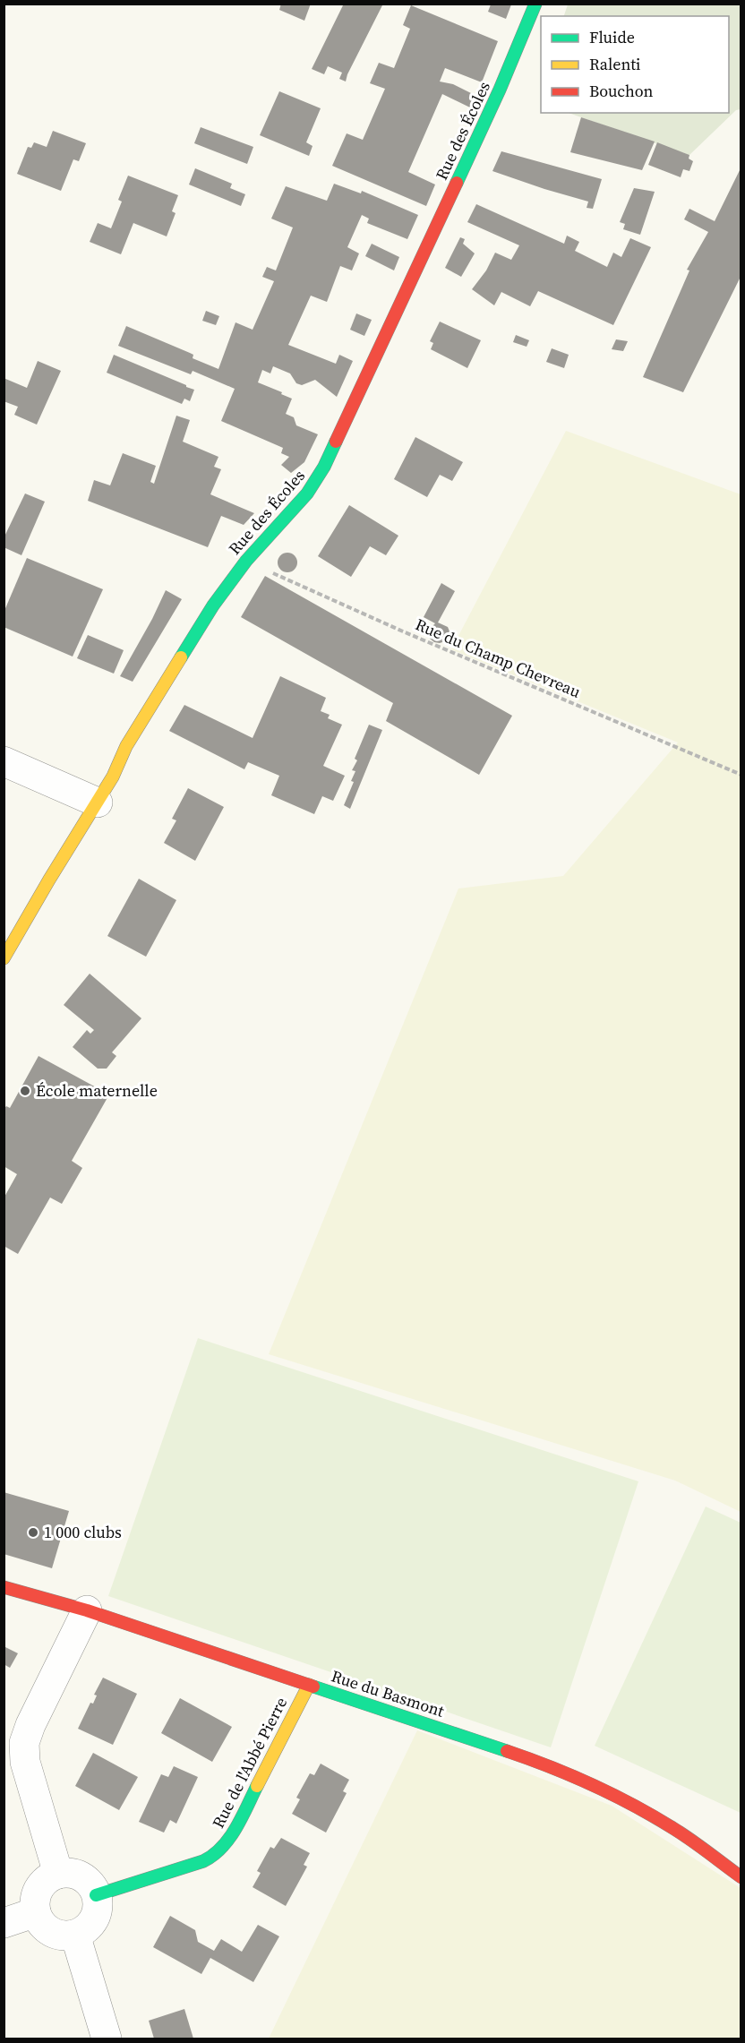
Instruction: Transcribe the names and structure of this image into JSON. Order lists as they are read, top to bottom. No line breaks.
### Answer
{"streets":{"street":["Rue des Écoles","Rue du Basmont","Rue de l'Abbé Pierre"],"path":["Rue du Champ Chevreau"]},"crossings":[["Rue des Écoles","Rue du Champ Chevreau"],["Rue du Basmont","Rue de l'Abbé Pierre"]],"places":["École maternelle","1 000 clubs"],"legend":["Fluide","Ralenti","Bouchon"]}
